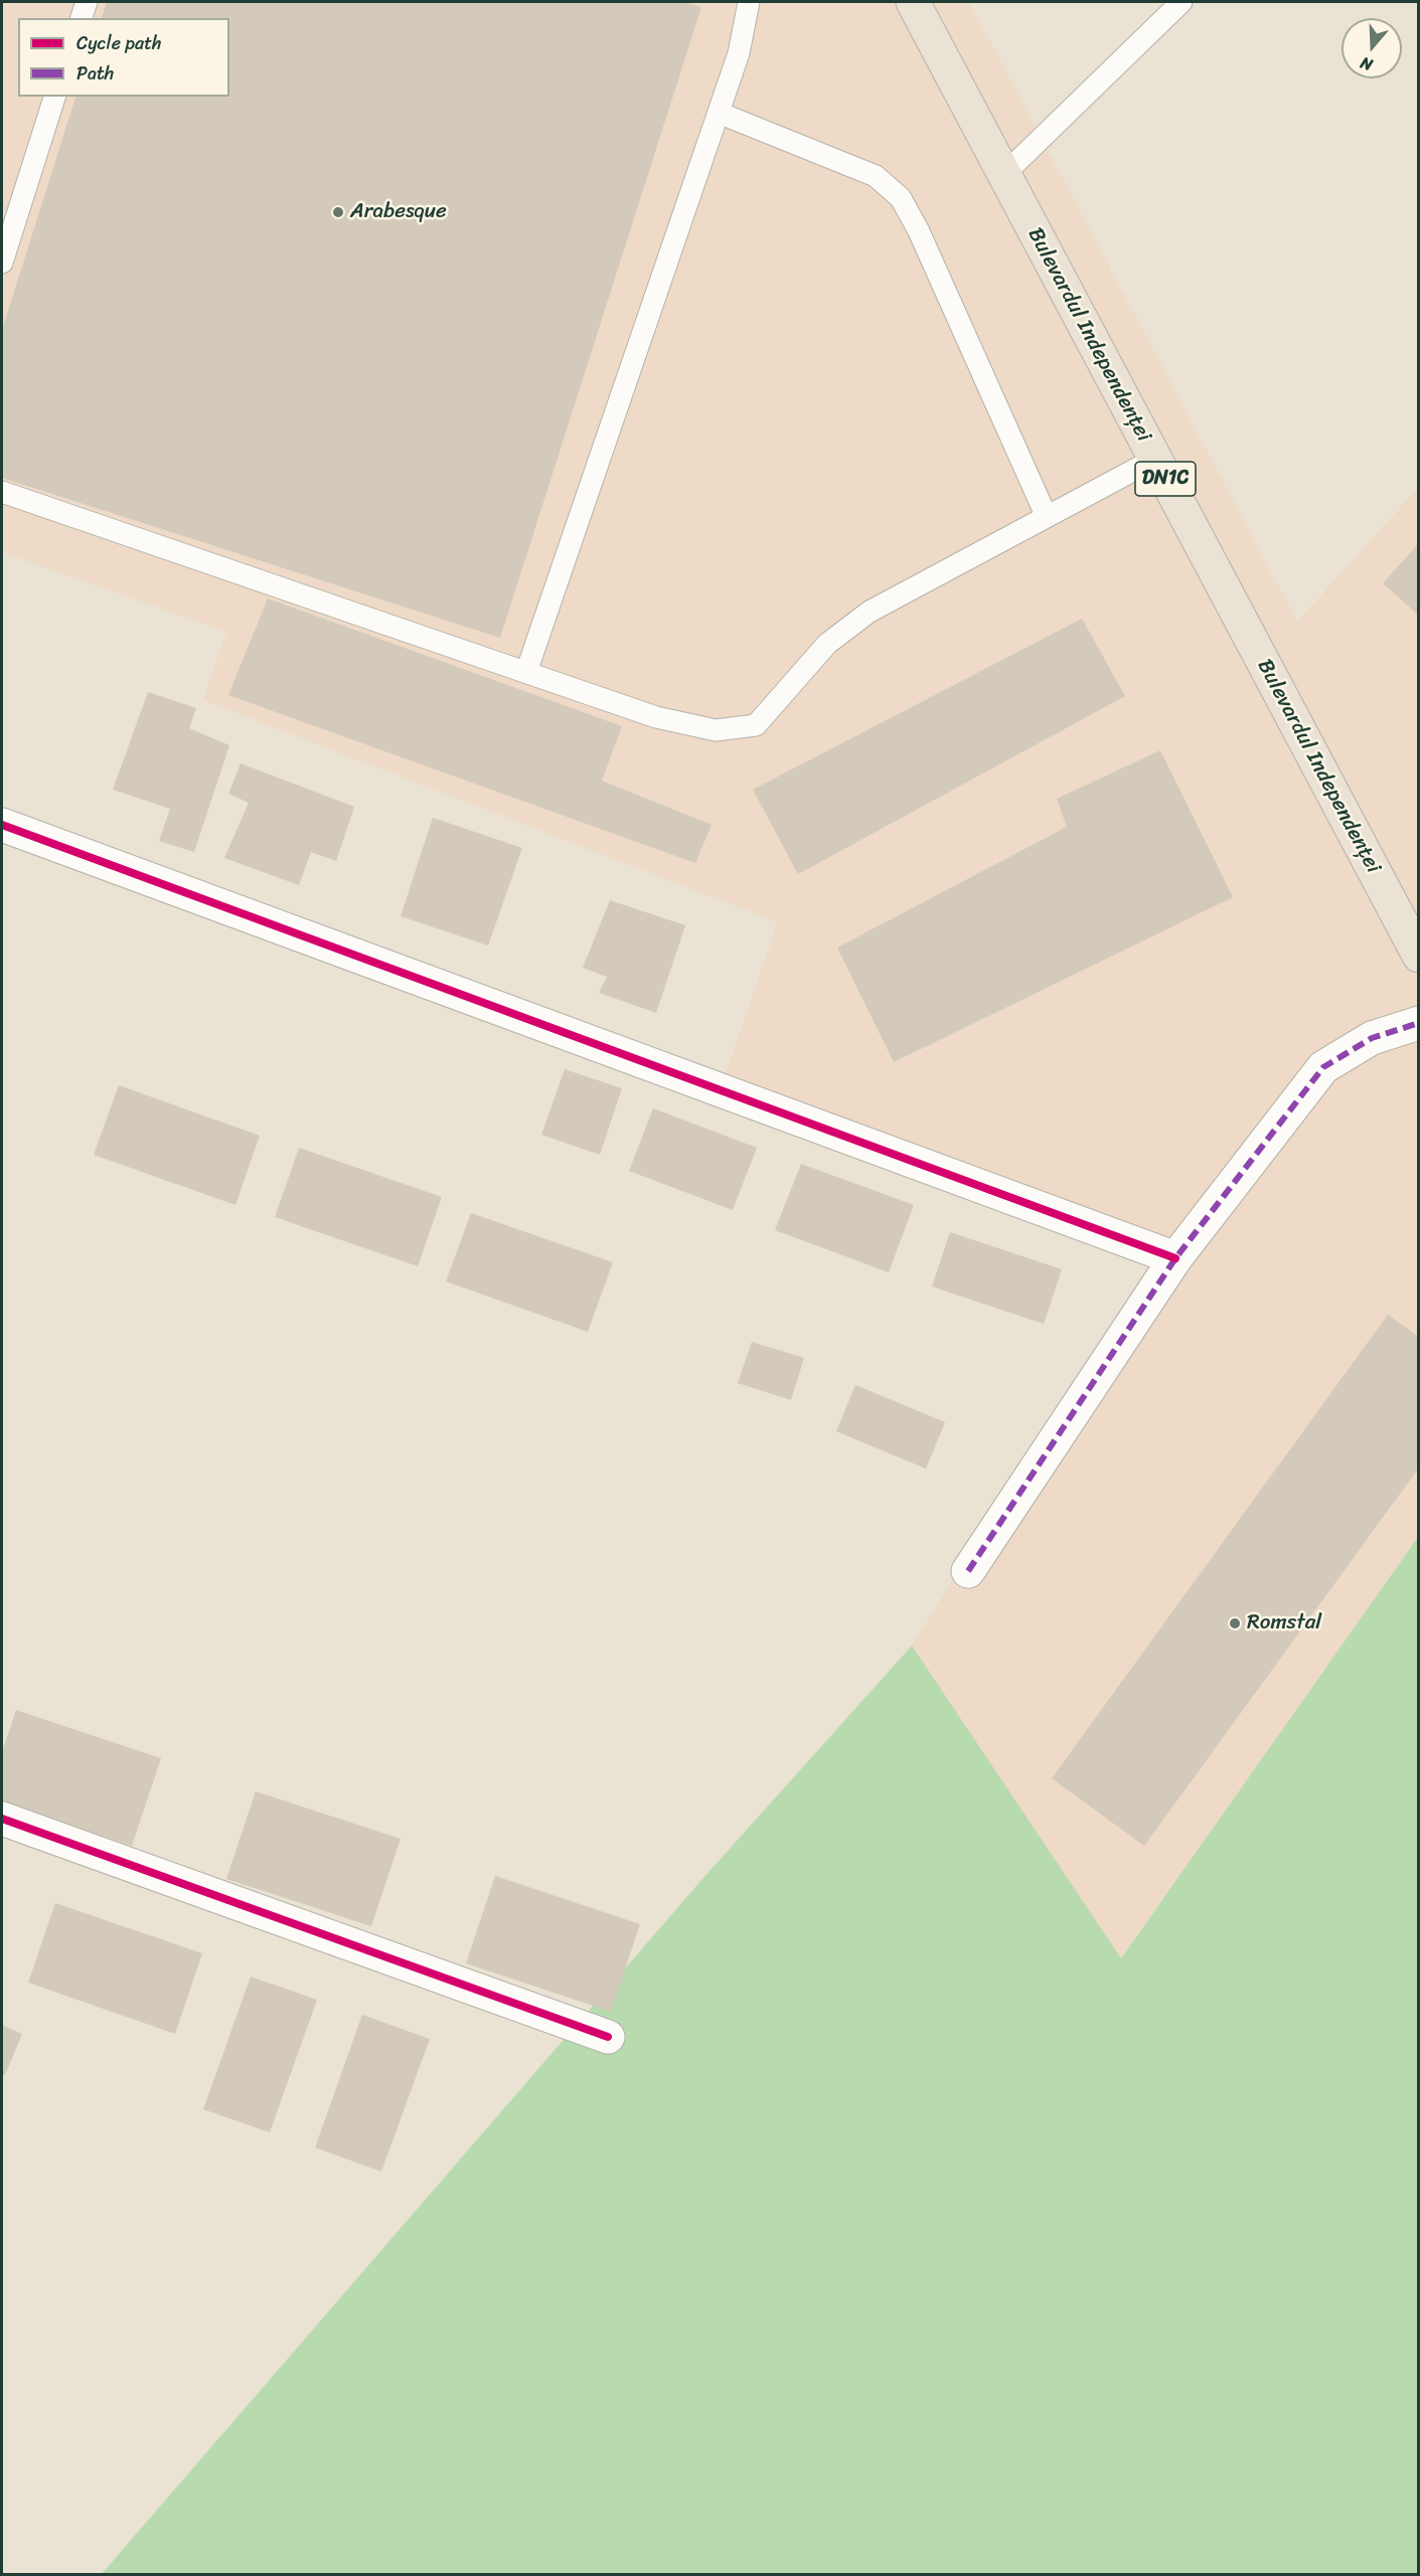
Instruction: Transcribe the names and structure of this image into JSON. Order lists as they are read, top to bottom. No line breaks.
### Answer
{"streets":{"highway":["Bulevardul Independenței","DN1C"]},"places":["Arabesque","Romstal"],"legend":["Cycle path","Path"],"north":"bottom"}
